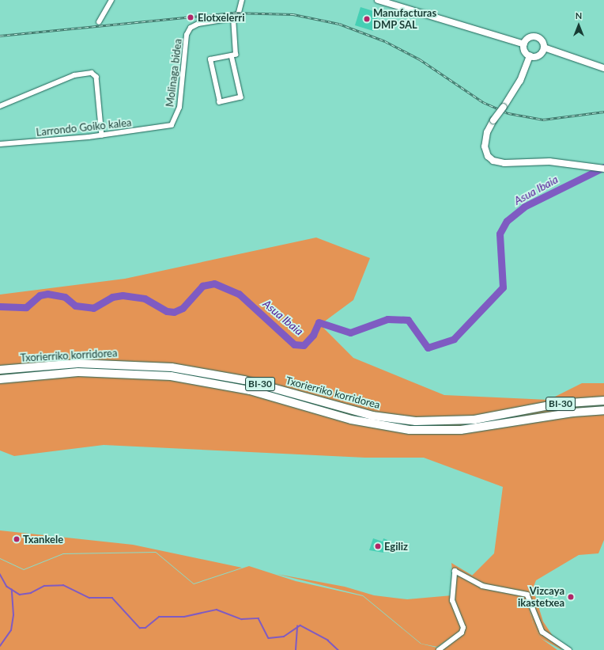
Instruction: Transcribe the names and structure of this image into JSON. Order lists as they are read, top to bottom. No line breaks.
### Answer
{"streets":{"highway":["Txorierriko korridorea","BI-30"],"street":["Molinaga bidea","Larrondo Goiko kalea"]},"crossings":[["Molinaga bidea","Larrondo Goiko kalea"]],"water":["Asua Ibaia"],"places":["Elotxelerri","Manufacturas DMP SAL","Txankele","Egiliz","Vizcaya ikastetxea"],"north":"top"}
